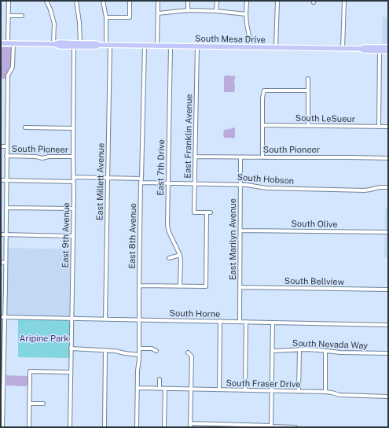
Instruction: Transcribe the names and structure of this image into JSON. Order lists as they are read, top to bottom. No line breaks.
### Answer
{"streets":{"main road":["South Mesa Drive"],"street":["South LeSueur","East Franklin Avenue","South Pioneer","East 7th Drive","South Hobson","East Millett Avenue","South Olive","East 9th Avenue","East 8th Avenue","East Marilyn Avenue","South Bellview","South Horne","South Nevada Way","South Fraser Drive"]},"crossings":[["South Mesa Drive","East Franklin Avenue"],["South Mesa Drive","East 7th Drive"],["South Mesa Drive","East Millett Avenue"],["South Mesa Drive","East 9th Avenue"],["South Mesa Drive","East 8th Avenue"],["East Franklin Avenue","South Pioneer"],["East Franklin Avenue","East 7th Drive"],["East Franklin Avenue","South Hobson"],["South Pioneer","East 9th Avenue"],["South Pioneer","East Marilyn Avenue"],["East 7th Drive","South Hobson"],["South Hobson","East 8th Avenue"],["South Hobson","East Marilyn Avenue"],["East Millett Avenue","South Horne"],["South Olive","East Marilyn Avenue"],["East 9th Avenue","South Horne"],["East 8th Avenue","South Horne"],["East 8th Avenue","South Fraser Drive"],["East Marilyn Avenue","South Bellview"],["East Marilyn Avenue","South Horne"]],"parks":["Aripine Park"]}
